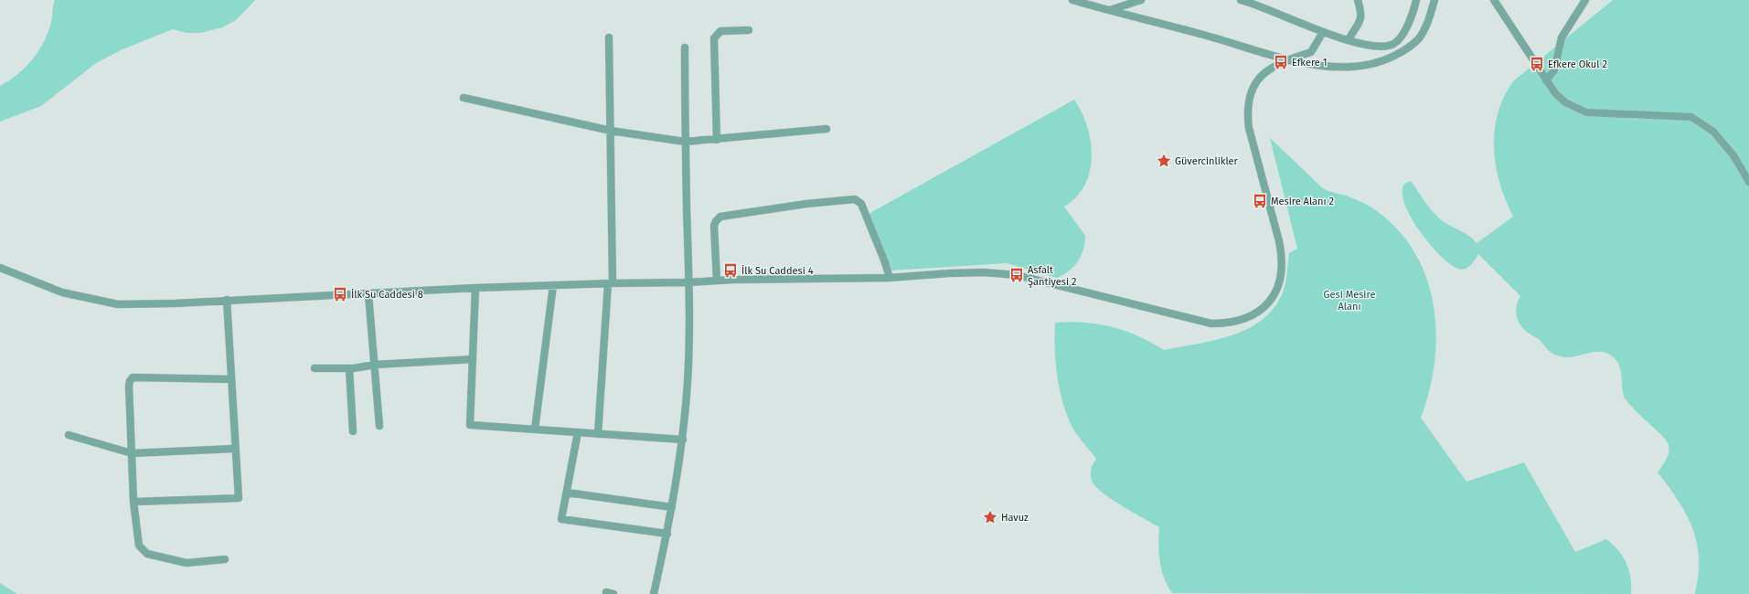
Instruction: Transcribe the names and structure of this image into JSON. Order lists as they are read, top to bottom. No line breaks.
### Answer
{"parks":["Gesi Mesire Alanı"],"places":{"bus stop":["Efkere 1","Efkere Okul 2","Mesire Alanı 2","İlk Su Caddesi 4","Asfalt Şantiyesi 2","İlk Su Caddesi 8"],"place":["Güvercinlikler","Havuz"]}}
